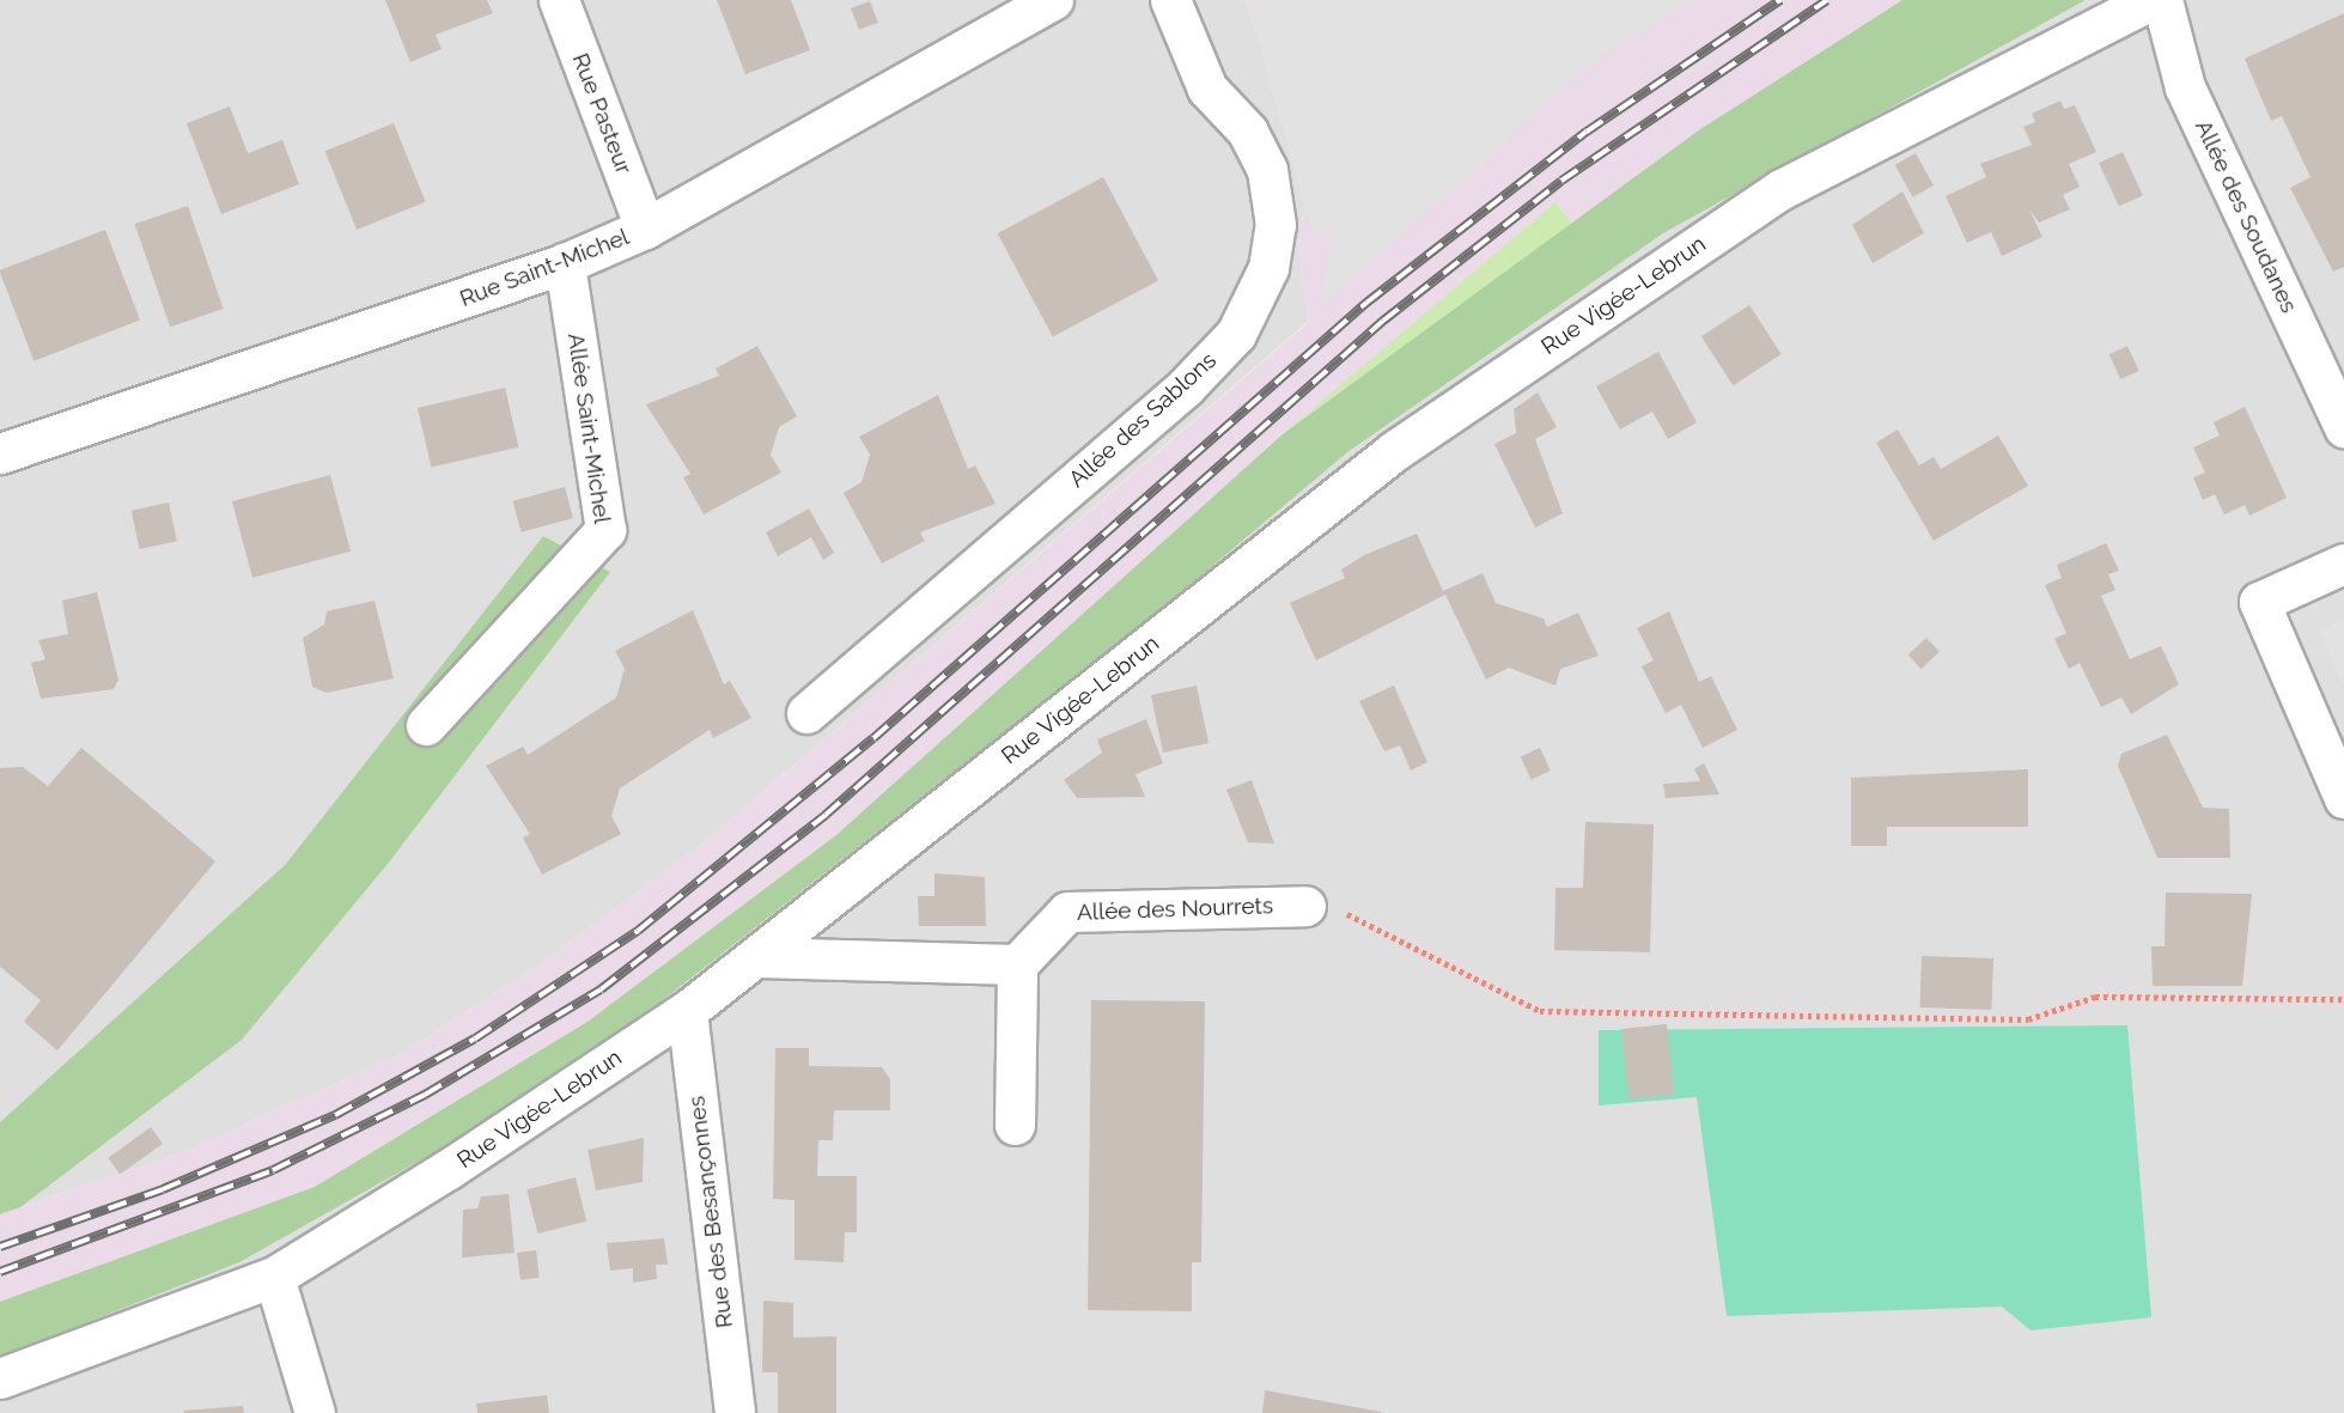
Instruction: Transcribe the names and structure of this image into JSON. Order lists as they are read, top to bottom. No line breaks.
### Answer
{"streets":{"street":["Rue Pasteur","Allée des Soudanes","Rue Saint-Michel","Rue Vigée-Lebrun","Allée des Sablons","Allée Saint-Michel","Allée des Nourrets","Rue des Besançonnes"]},"crossings":[["Rue Pasteur","Rue Saint-Michel"],["Rue Saint-Michel","Allée Saint-Michel"],["Rue Vigée-Lebrun","Rue des Besançonnes"]]}
